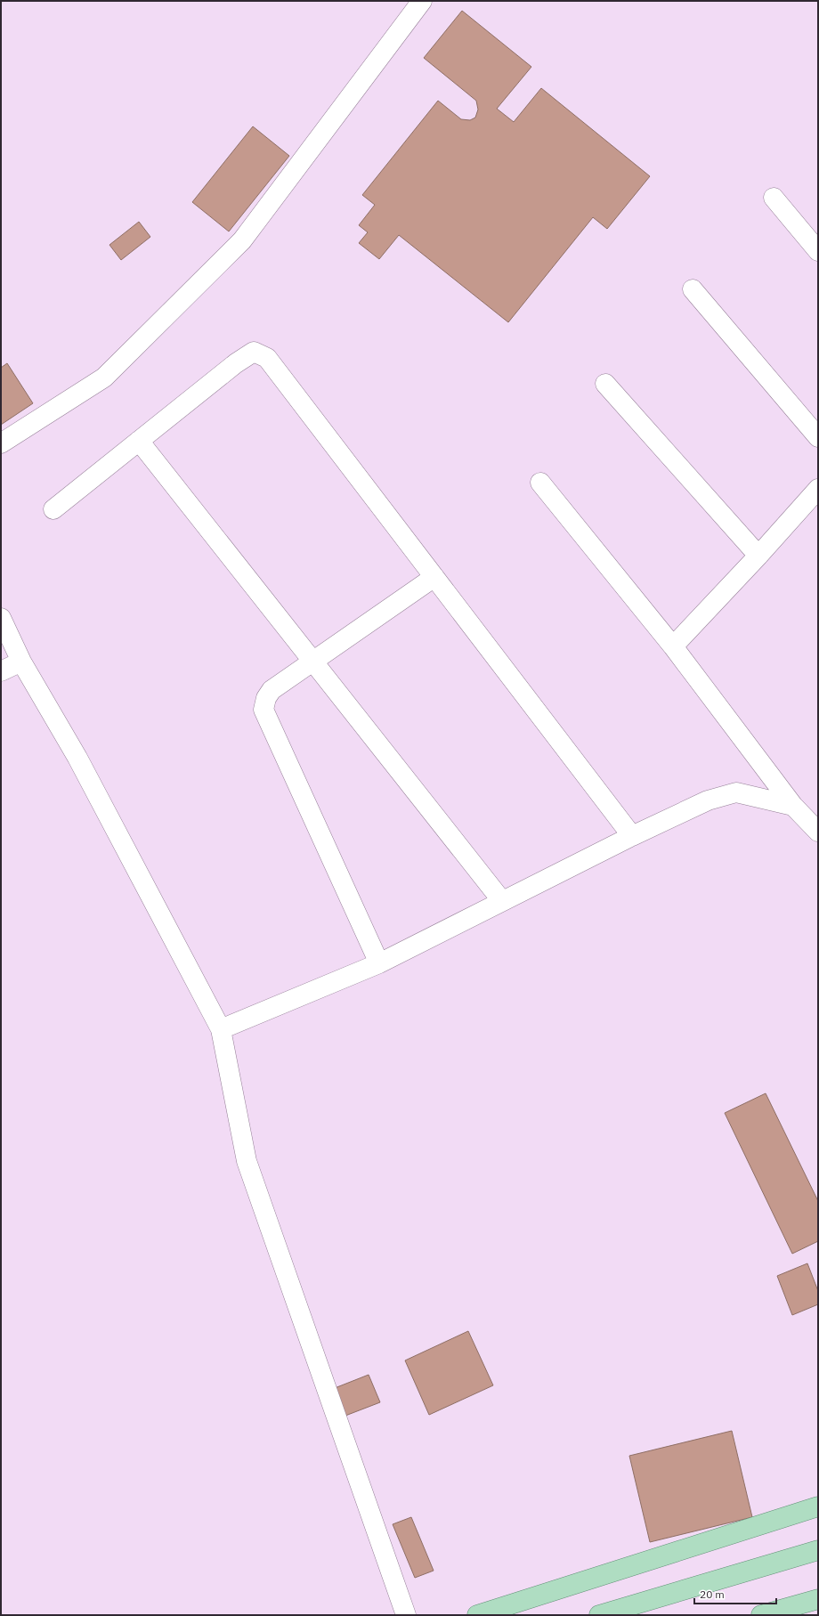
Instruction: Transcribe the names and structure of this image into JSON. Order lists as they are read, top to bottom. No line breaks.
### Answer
{"scale_bar":"20 m"}
